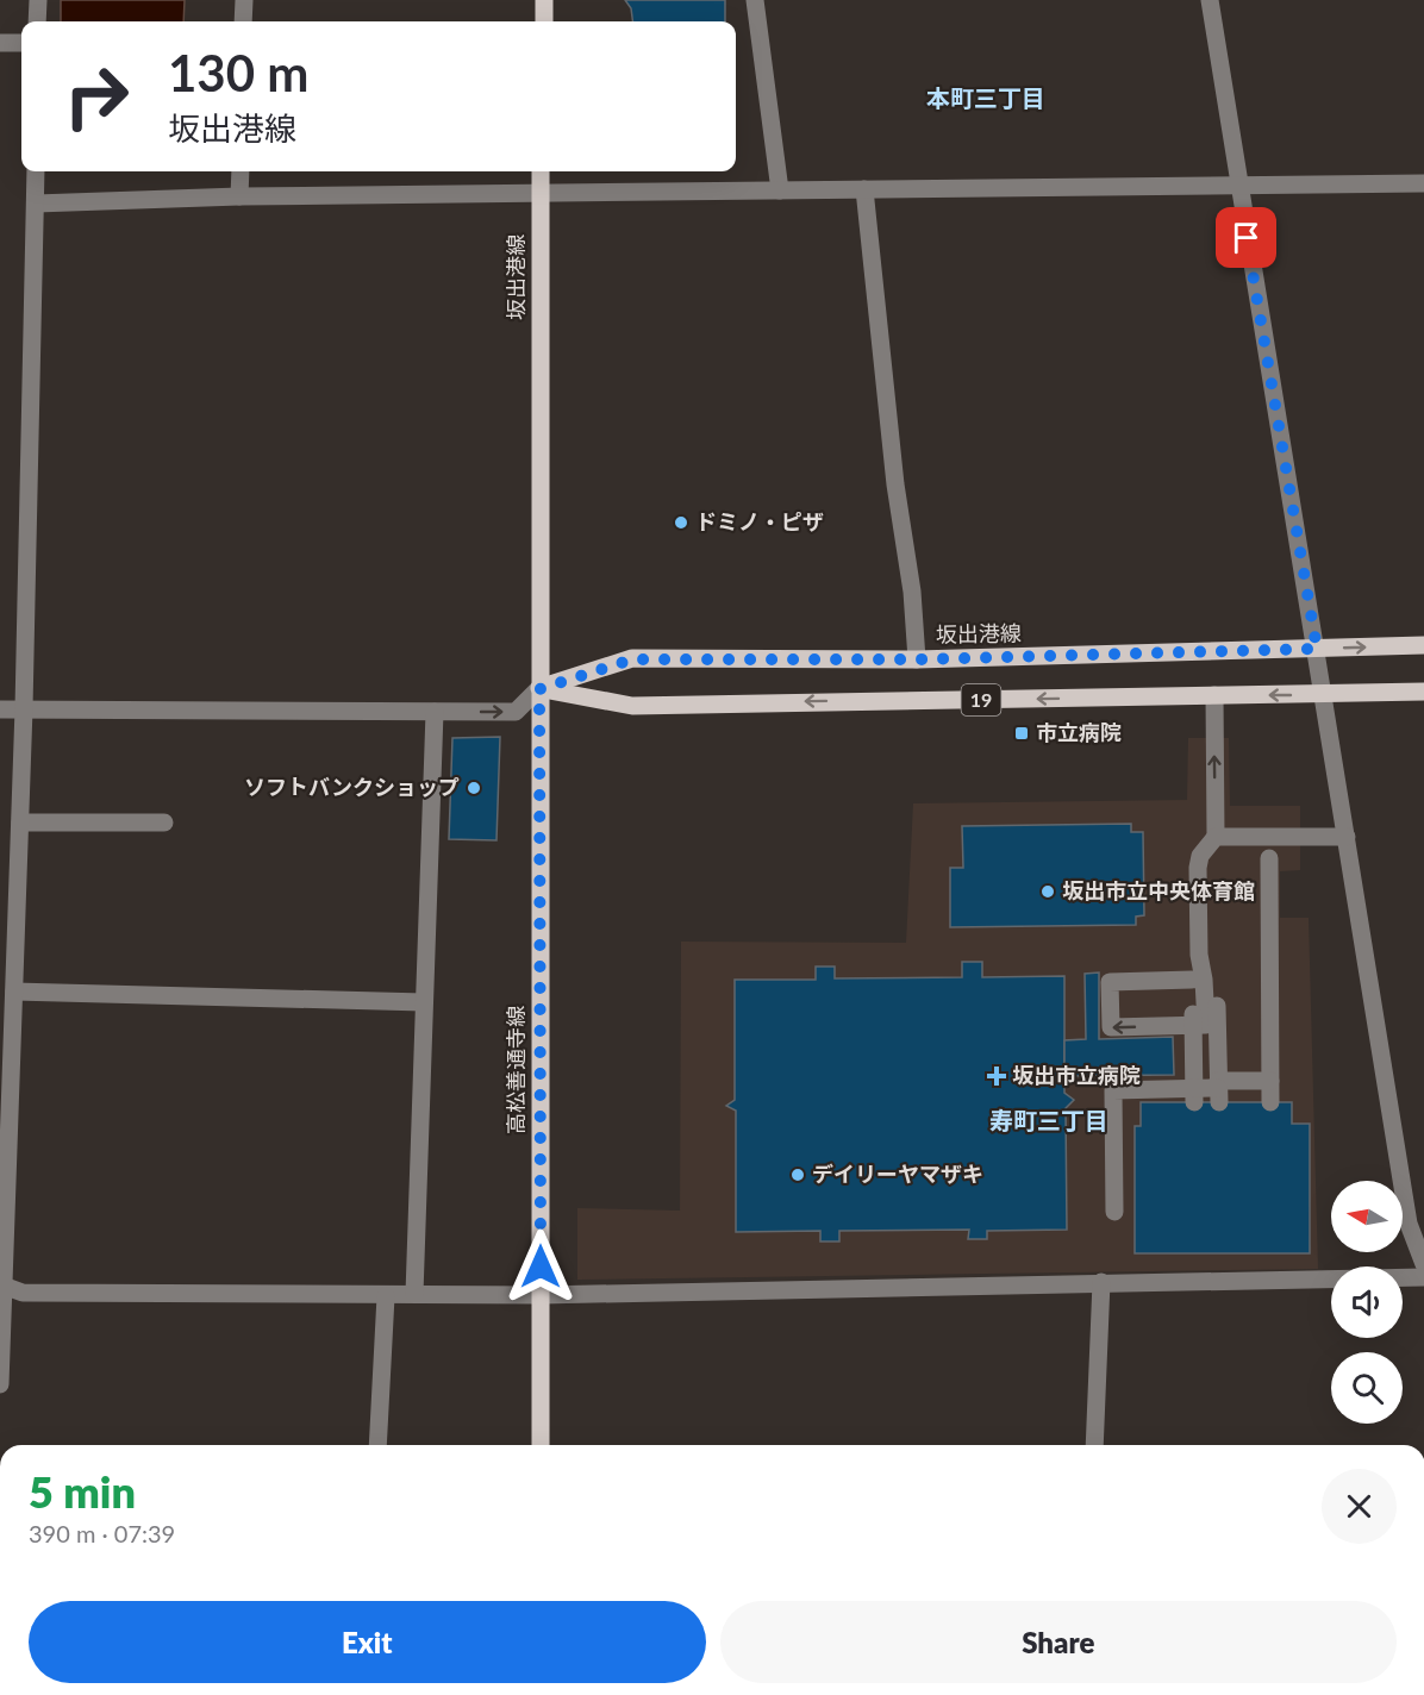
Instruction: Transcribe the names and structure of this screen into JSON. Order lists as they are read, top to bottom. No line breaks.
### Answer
{"streets":{"main road":["坂出港線","19","高松善通寺線"]},"crossings":[["坂出港線","19"],["坂出港線","高松善通寺線"],["19","高松善通寺線"]],"districts":["本町三丁目","寿町三丁目"],"places":{"other":["ドミノ・ピザ","ソフトバンクショップ","坂出市立中央体育館","デイリーヤマザキ"],"transit":["市立病院"],"health":["坂出市立病院"]},"north":"left","page":{"turn":["130 m","坂出港線"],"heading":["5 min","390 m · 07:39"],"buttons":["Exit","Share"]}}
